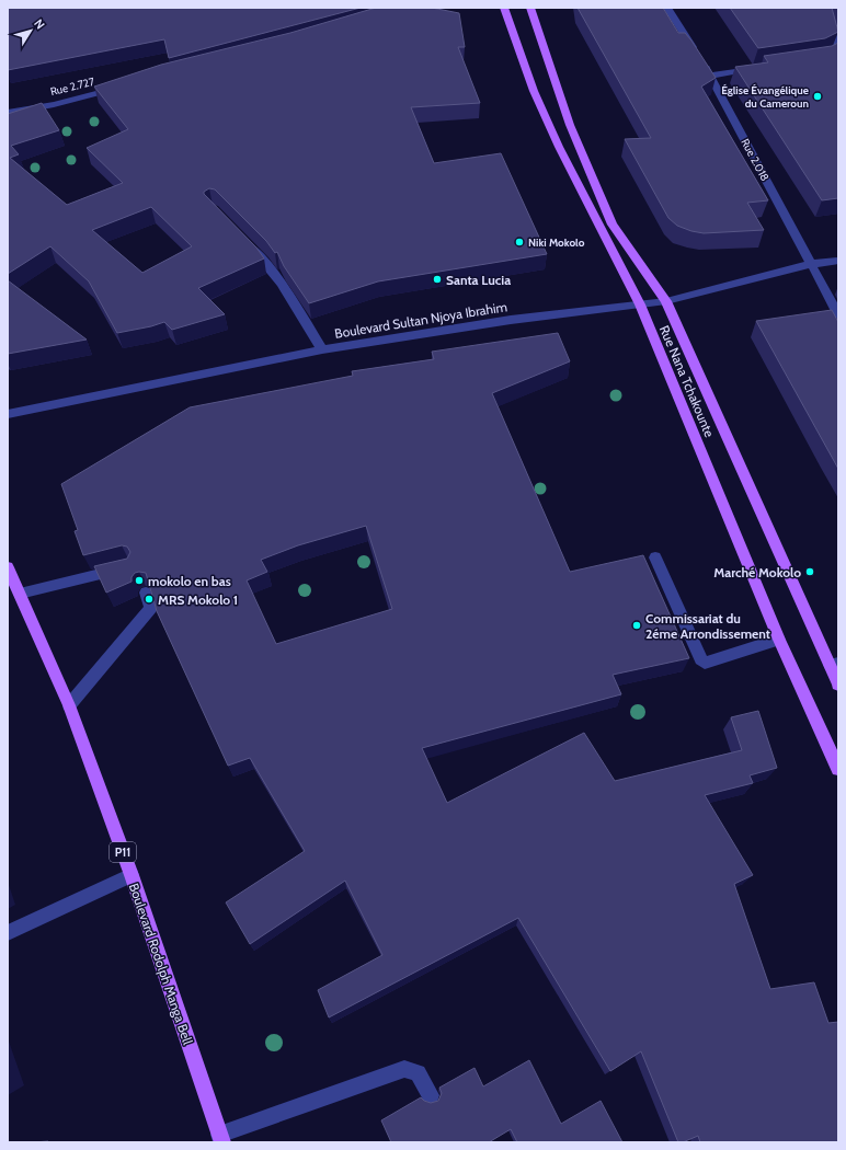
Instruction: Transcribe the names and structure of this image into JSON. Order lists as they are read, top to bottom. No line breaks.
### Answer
{"streets":{"main road":["Rue Nana Tchakounte","P11","Boulevard Rodolph Manga Bell"],"street":["Rue 2.727","Rue 2.018","Boulevard Sultan Njoya Ibrahim"]},"crossings":[["Rue 2.018","Boulevard Sultan Njoya Ibrahim"],["Boulevard Sultan Njoya Ibrahim","Rue Nana Tchakounte"]],"places":["Église Évangélique du Cameroun","Niki Mokolo","Santa Lucia","Marché Mokolo","mokolo en bas","MRS Mokolo 1","Commissariat du 2éme Arrondissement"],"north":"top right"}
